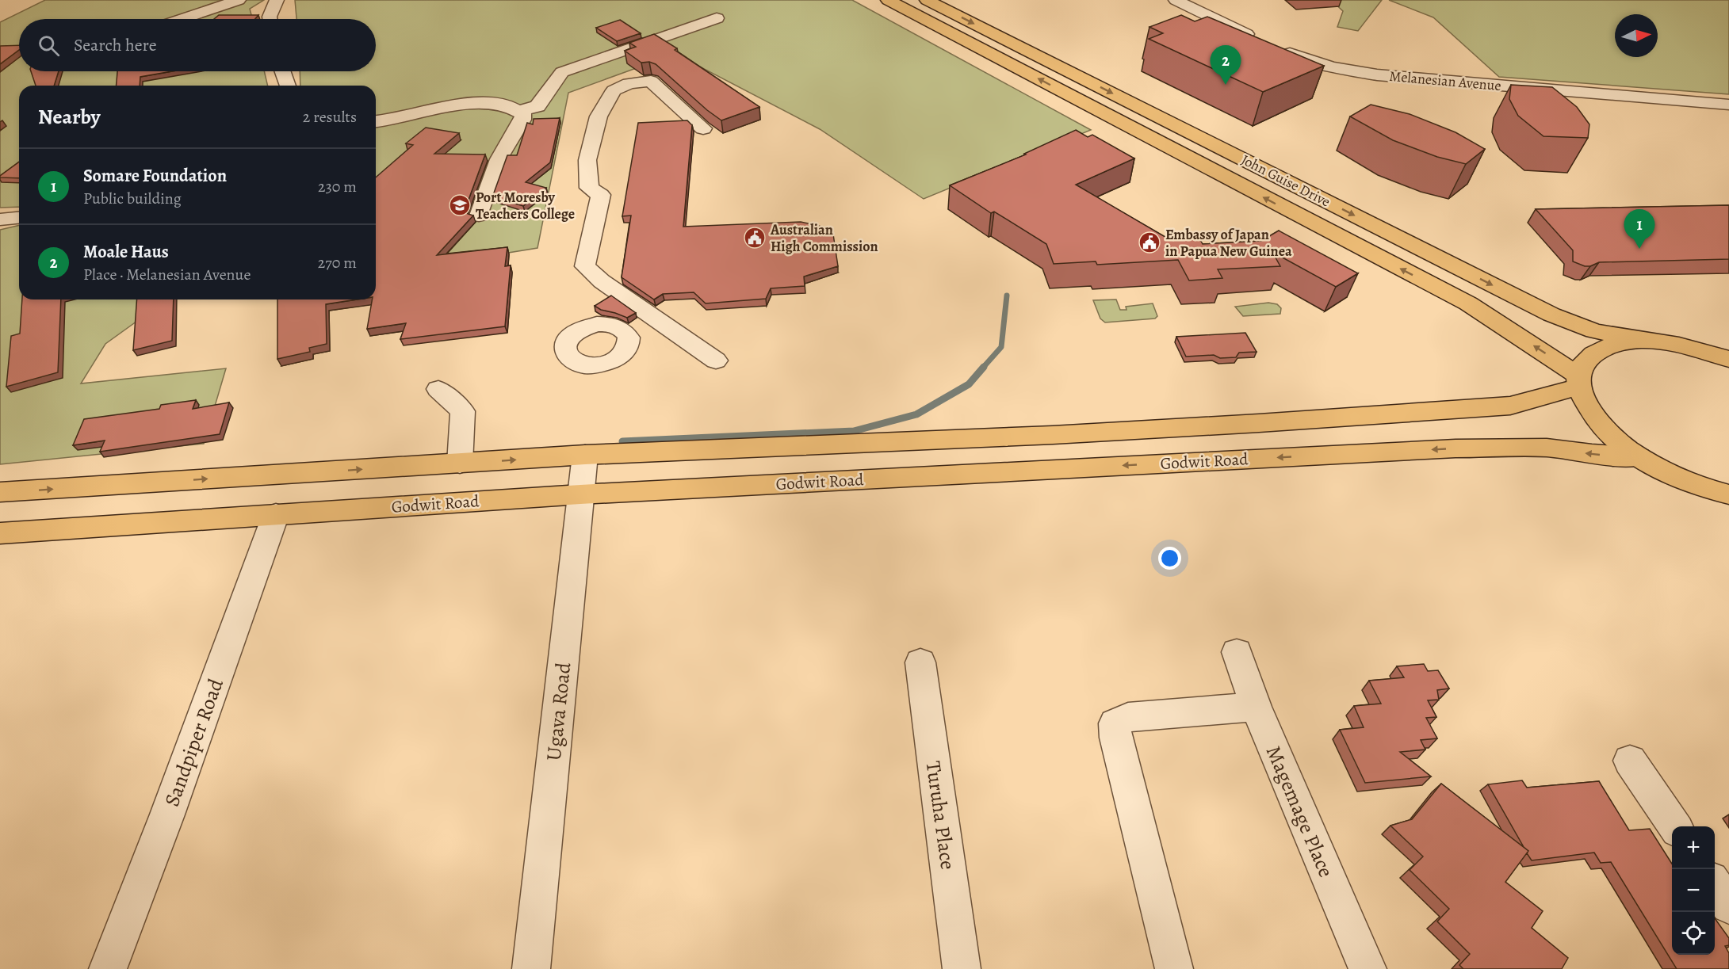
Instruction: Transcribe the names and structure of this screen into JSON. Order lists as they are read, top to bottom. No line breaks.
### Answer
{"streets":{"main road":["John Guise Drive","Godwit Road"],"street":["Melanesian Avenue","Ugava Road","Sandpiper Road","Magemage Place","Turuha Place"]},"crossings":[["John Guise Drive","Godwit Road"],["Godwit Road","Ugava Road"],["Godwit Road","Sandpiper Road"]],"places":{"school or university":["Port Moresby Teachers College"],"public building":["Australian High Commission","Embassy of Japan in Papua New Guinea"]},"north":"right","page":{"search":"Search here","pins":["2","1"],"heading":["Nearby","2 results"],"list":[{"mark":"1","name":"Somare Foundation","note":"Public building","value":"230 m"},{"mark":"2","name":"Moale Haus","note":"Place · Melanesian Avenue","value":"270 m"}],"map_buttons":["+","−"]}}
